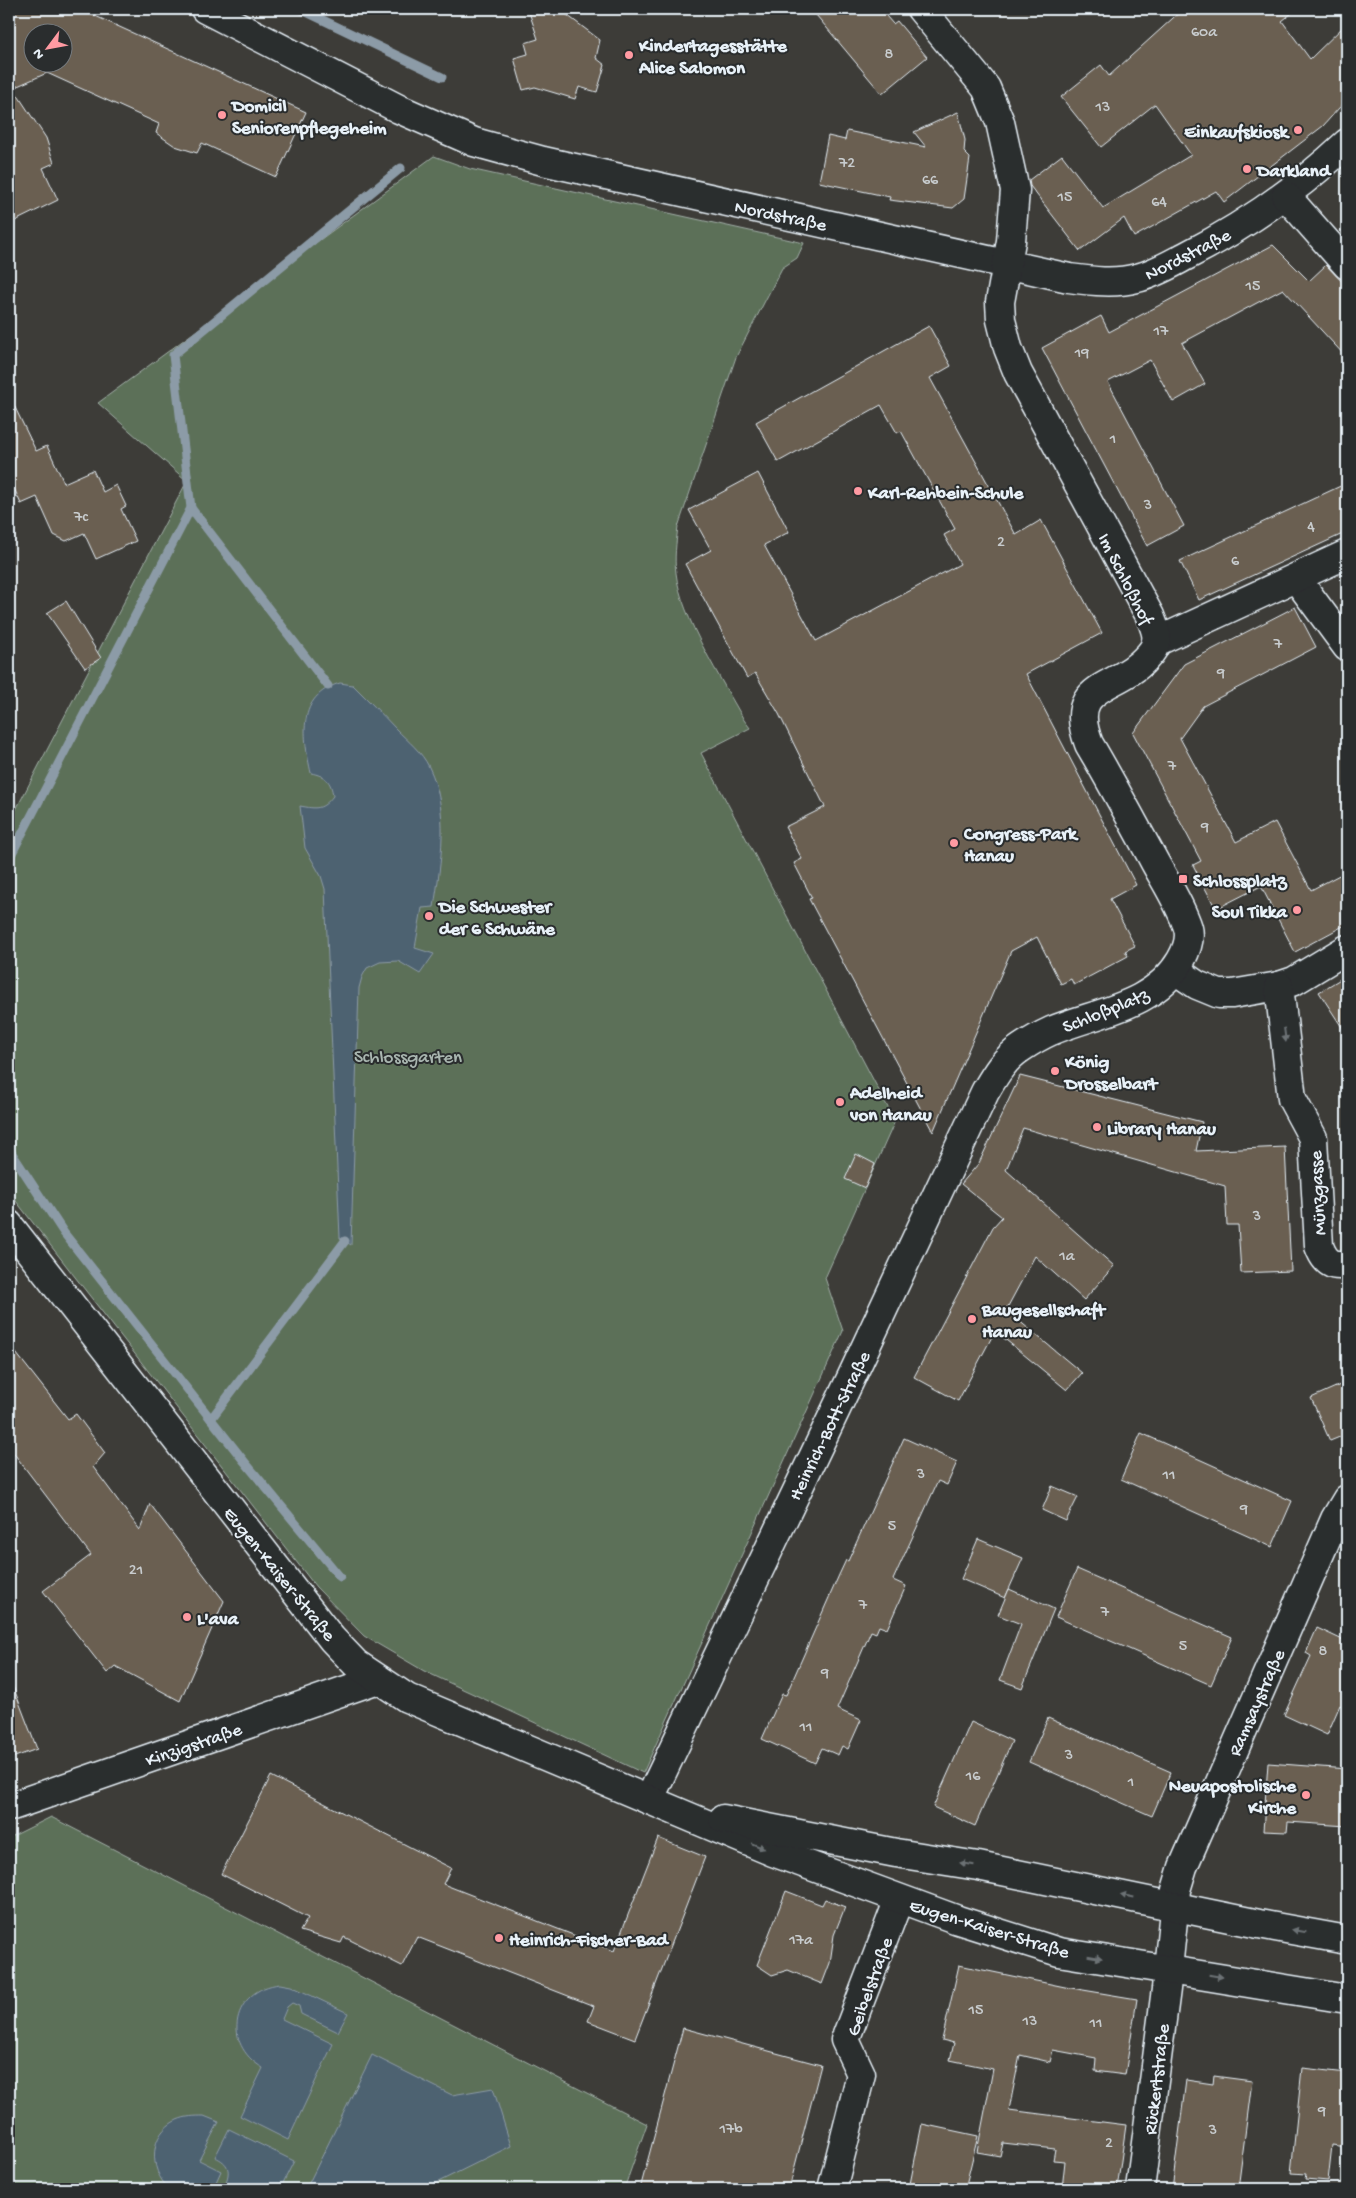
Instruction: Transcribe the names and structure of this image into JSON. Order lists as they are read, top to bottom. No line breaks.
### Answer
{"streets":{"street":["Nordstraße","Im Schloßhof","Schloßplatz","Münzgasse","Heinrich-Bott-Straße","Eugen-Kaiser-Straße","Ramsaystraße","Kinzigstraße","Geibelstraße","Rückertstraße"]},"crossings":[["Nordstraße","Im Schloßhof"],["Im Schloßhof","Schloßplatz"],["Schloßplatz","Heinrich-Bott-Straße"],["Heinrich-Bott-Straße","Eugen-Kaiser-Straße"],["Eugen-Kaiser-Straße","Ramsaystraße"],["Eugen-Kaiser-Straße","Kinzigstraße"],["Eugen-Kaiser-Straße","Geibelstraße"],["Eugen-Kaiser-Straße","Rückertstraße"],["Ramsaystraße","Rückertstraße"]],"one_way":["Münzgasse"],"parks":["Schlossgarten"],"places":{"other":["Kindertagesstätte Alice Salomon","Domicil Seniorenpflegeheim","Einkaufskiosk","Darkland","Karl-Rehbein-Schule","Congress-Park Hanau","Soul Tikka","Die Schwester der 6 Schwäne","König Drosselbart","Adelheid von Hanau","Library Hanau","Baugesellschaft Hanau","L'ava","Neuapostolische Kirche","Heinrich-Fischer-Bad"],"transit":["Schlossplatz"]},"house_numbers":["60a","8","13","72","66","15","64","15","17","19","1","3","7c","4","2","6","7","9","7","9","3","1a","3","11","9","5","21","7","7","5","8","9","11","3","16","1","17a","15","13","11","9","17b","3","2"],"north":"bottom left"}
